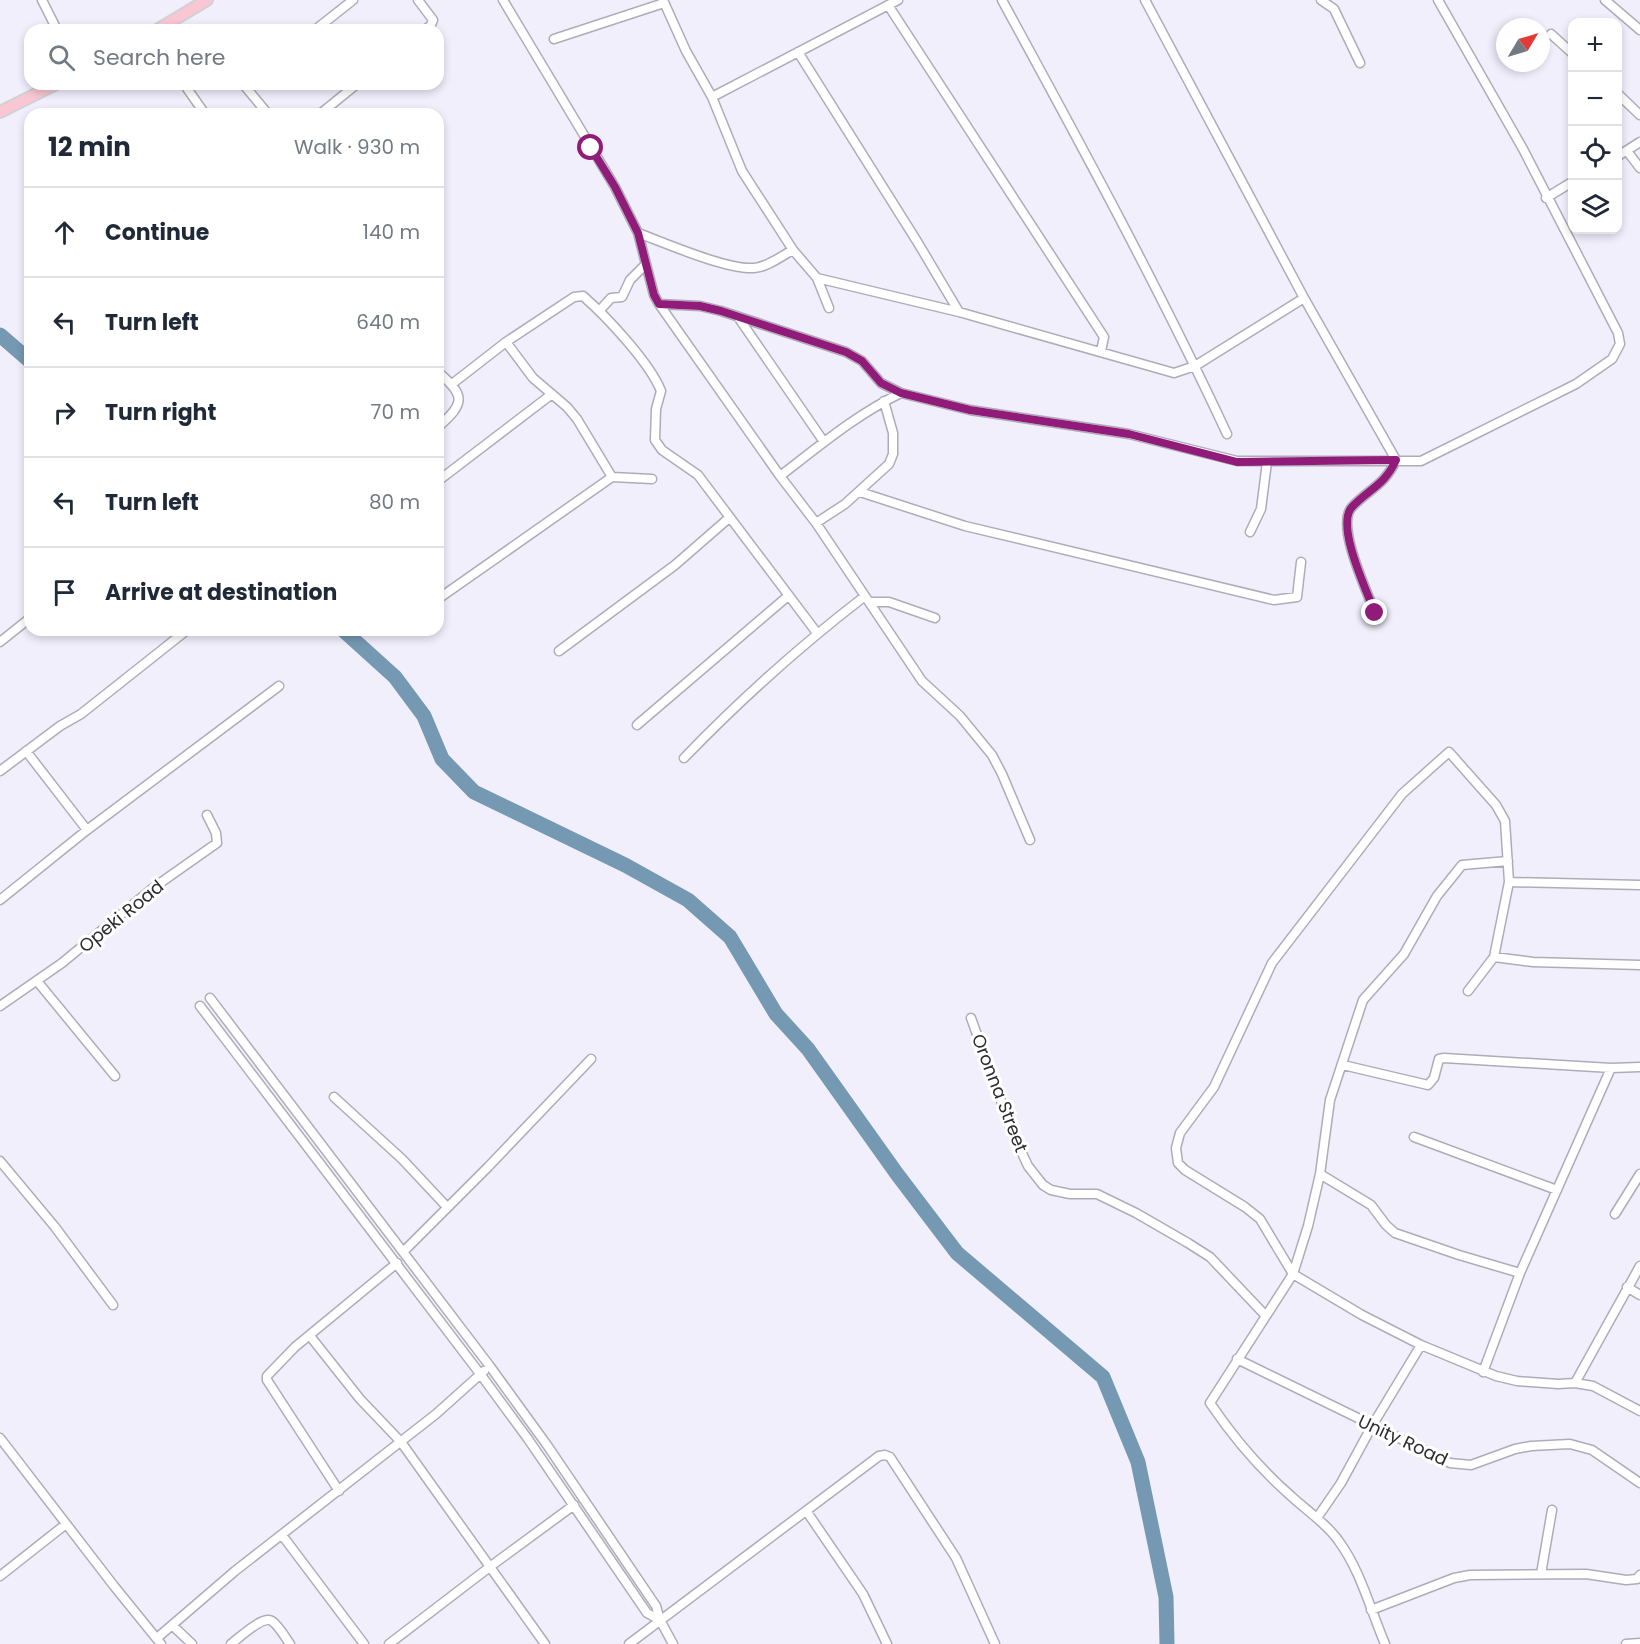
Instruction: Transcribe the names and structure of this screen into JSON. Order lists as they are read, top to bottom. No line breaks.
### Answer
{"streets":{"street":["Opeki Road","Oronna Street","Unity Road"]},"north":"top right","page":{"map_buttons":["+","−"],"search":"Search here","heading":["12 min","Walk · 930 m"],"list":[["Continue","140 m"],["Turn left","640 m"],["Turn right","70 m"],["Turn left","80 m"],"Arrive at destination"]}}
